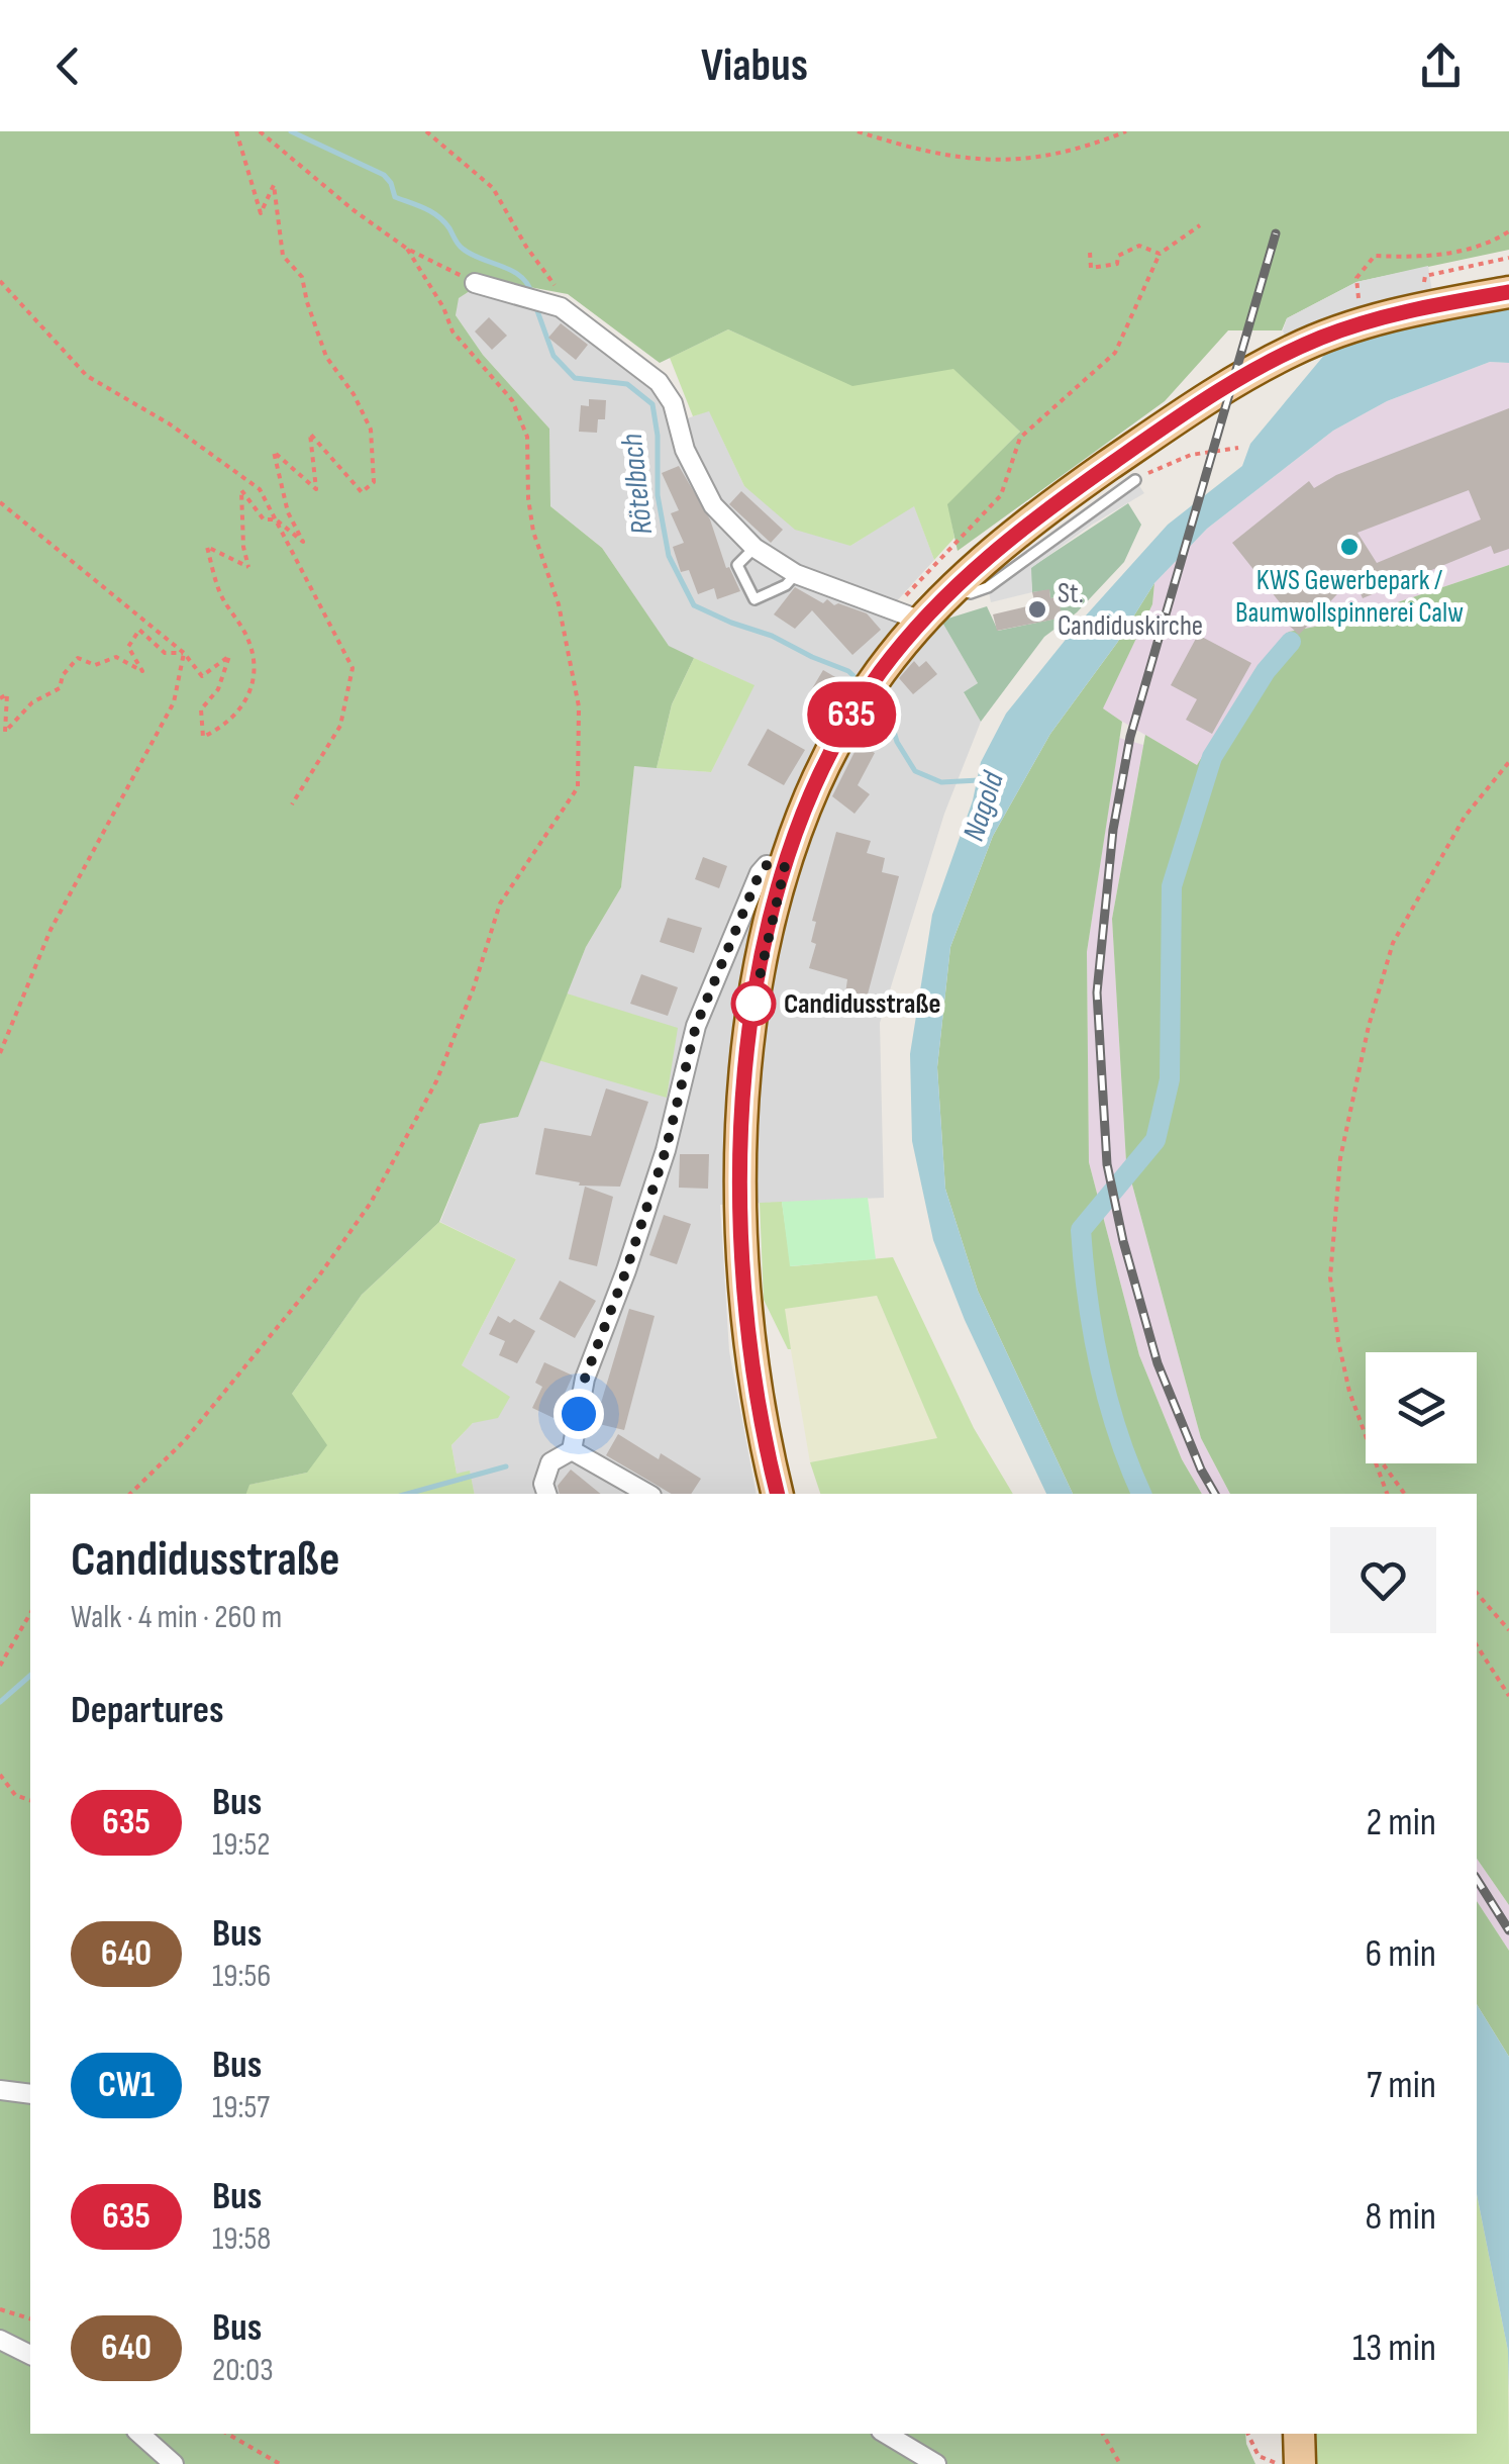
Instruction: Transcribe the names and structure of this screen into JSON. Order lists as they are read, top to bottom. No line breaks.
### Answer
{"water":["Rötelbach","Nagold"],"places":["KWS Gewerbepark / Baumwollspinnerei Calw","St. Candiduskirche","Candidusstraße"],"lines":["bus line 635"],"page":{"header":"Viabus","on_map":"635","heading":[["Candidusstraße","Walk · 4 min · 260 m"],"Departures"],"list":[{"mark":"635","name":"Bus","note":"19:52","value":"2 min"},{"mark":"640","name":"Bus","note":"19:56","value":"6 min"},{"mark":"CW1","name":"Bus","note":"19:57","value":"7 min"},{"mark":"635","name":"Bus","note":"19:58","value":"8 min"},{"mark":"640","name":"Bus","note":"20:03","value":"13 min"}]}}
